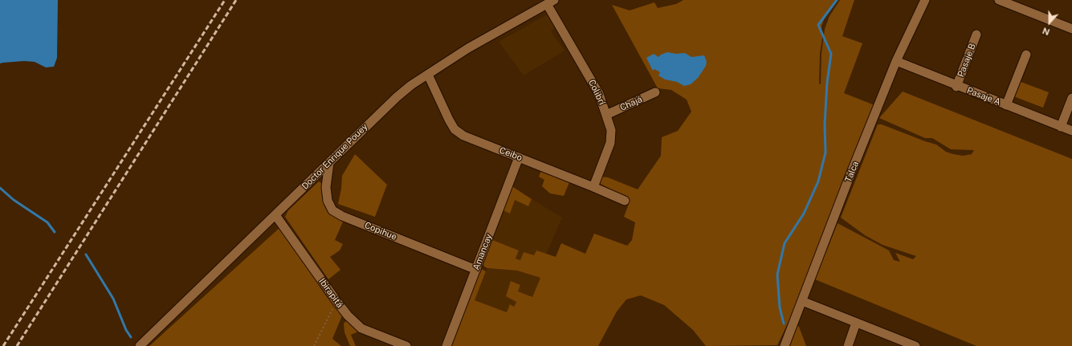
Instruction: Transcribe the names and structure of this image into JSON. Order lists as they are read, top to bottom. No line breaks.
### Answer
{"streets":{"street":["Pasaje B","Colibrí","Pasaje A","Chajá","Ceibo","Doctor Enrique Pouey","Talca","Copihue","Amancay","Ibirapitá"]},"crossings":[["Pasaje B","Pasaje A"],["Colibrí","Chajá"],["Colibrí","Ceibo"],["Colibrí","Doctor Enrique Pouey"],["Pasaje A","Talca"],["Ceibo","Doctor Enrique Pouey"],["Ceibo","Amancay"],["Doctor Enrique Pouey","Copihue"],["Doctor Enrique Pouey","Ibirapitá"],["Copihue","Amancay"]],"north":"bottom"}
